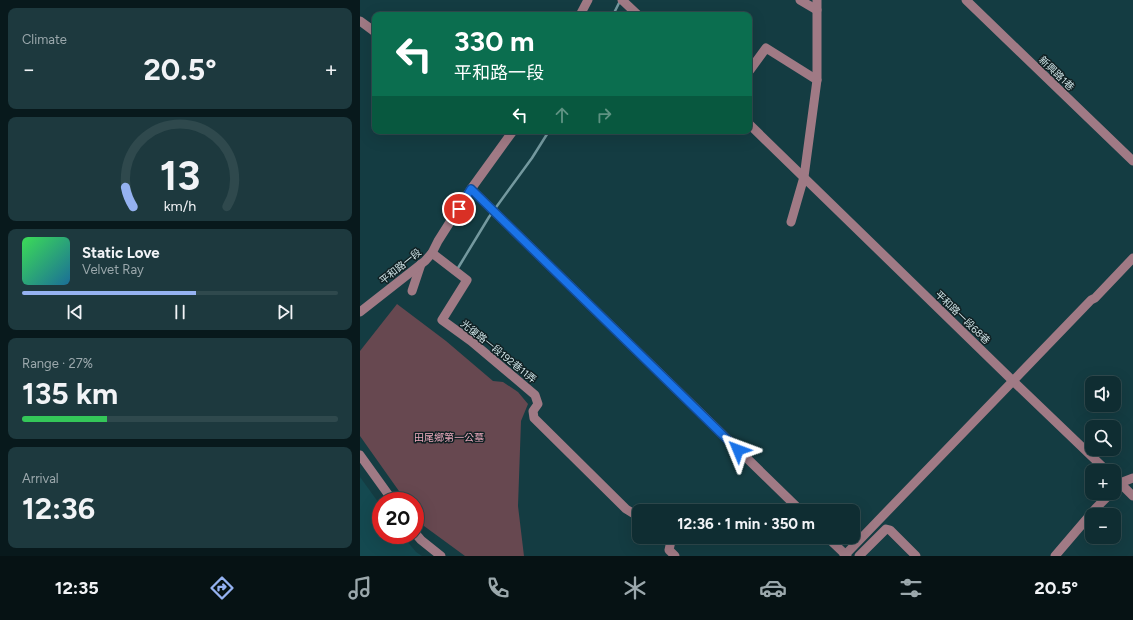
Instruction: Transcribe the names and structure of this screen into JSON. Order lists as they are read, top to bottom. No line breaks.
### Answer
{"streets":{"street":["新興路1巷","平和路一段","平和路一段68巷","光復路一段192巷11弄"]},"crossings":[["平和路一段","光復路一段192巷11弄"]],"parks":["田尾鄉第一公墓"],"page":{"tile":["Climate",["Range · 27%","135 km"],["Arrival","12:36"]],"turn":["330 m","平和路一段"],"heat":["−","20.5°","+"],"song":["Static Love","Velvet Ray"],"map_buttons":["+","−"],"limit":"20","trip":"12:36 · 1 min · 350 m","tabs":["12:35","20.5°"],"gauge":["13","km/h"]}}
